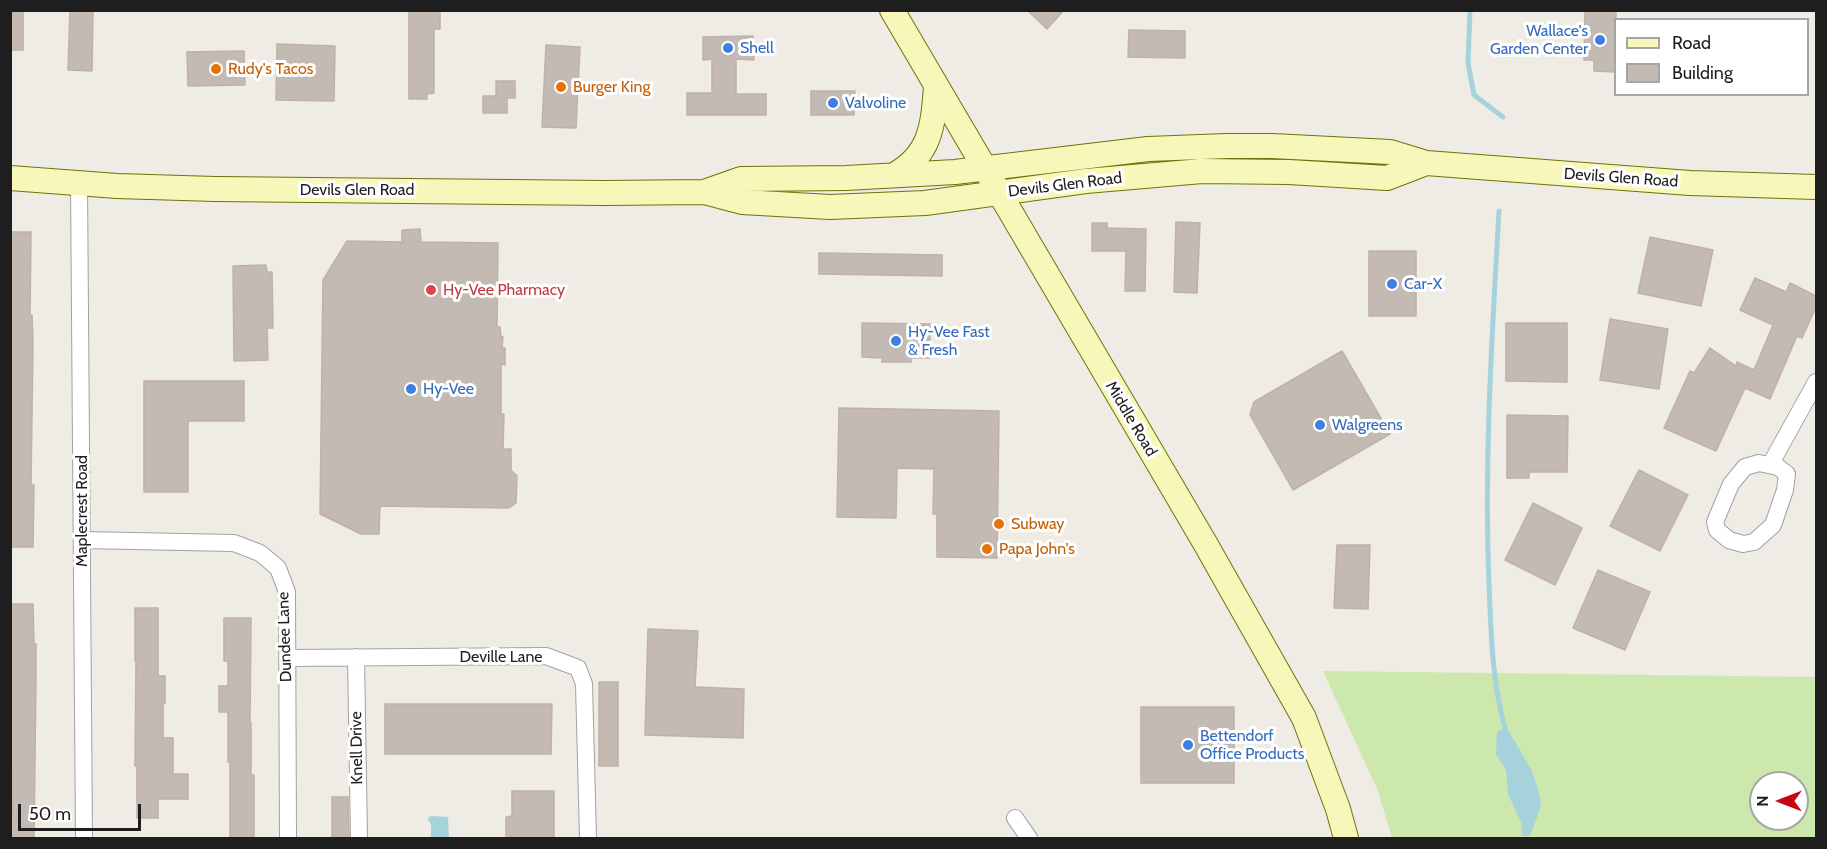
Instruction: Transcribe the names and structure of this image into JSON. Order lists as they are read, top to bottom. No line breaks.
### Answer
{"streets":{"main road":["Devils Glen Road","Middle Road"],"street":["Maplecrest Road","Dundee Lane","Deville Lane","Knell Drive"]},"crossings":[["Devils Glen Road","Middle Road"],["Devils Glen Road","Maplecrest Road"],["Maplecrest Road","Dundee Lane"],["Dundee Lane","Deville Lane"],["Deville Lane","Knell Drive"]],"places":["Wallace's Garden Center","Shell","Rudy's Tacos","Burger King","Valvoline","Car-X","Hy-Vee Pharmacy","Hy-Vee Fast & Fresh","Hy-Vee","Walgreens","Subway","Papa John's","Bettendorf Office Products"],"legend":["Road","Building"],"scale_bar":"50 m","north":"left"}
